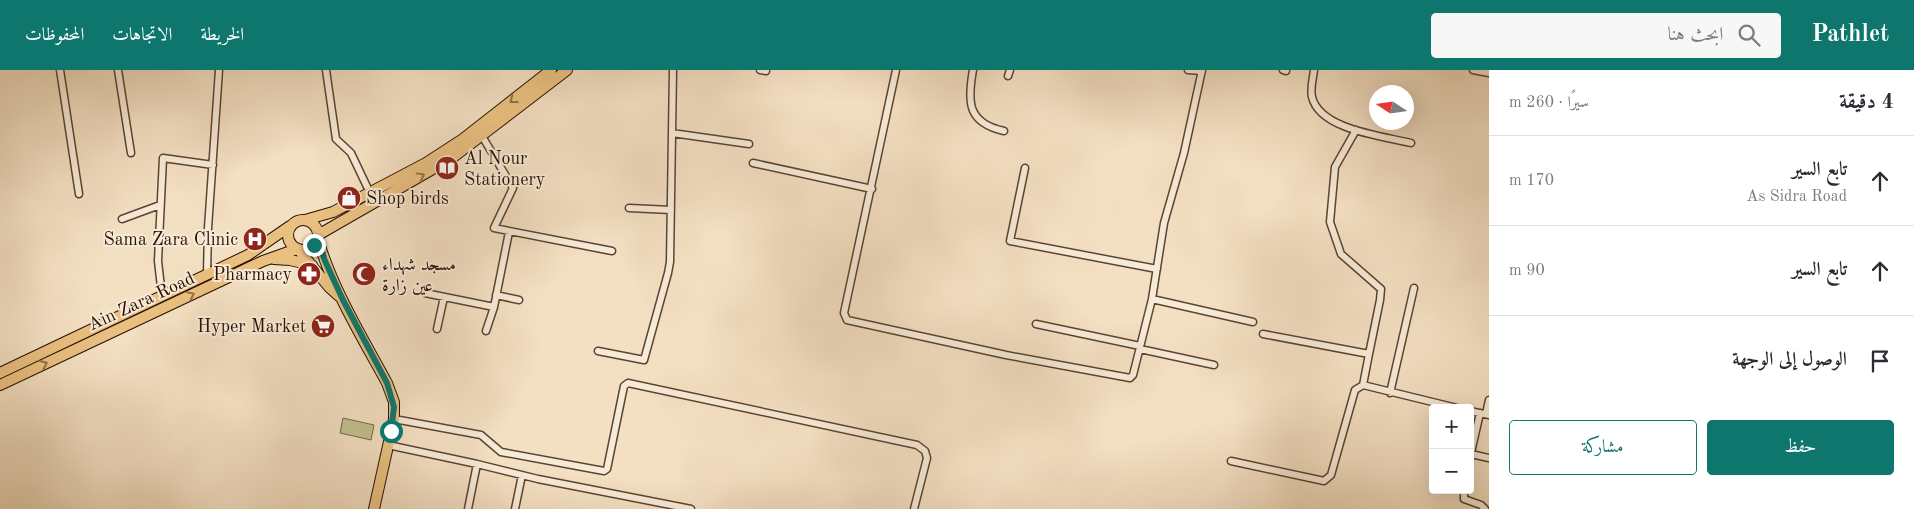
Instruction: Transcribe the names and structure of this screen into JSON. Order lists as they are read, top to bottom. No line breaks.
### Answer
{"streets":{"main road":["Ain Zara Road"]},"places":{"library":["Al Nour Stationery"],"shop":["Shop birds"],"hospital":["Sama Zara Clinic"],"pharmacy":["Pharmacy"],"mosque":["مسجد شهداء عين زارة"],"supermarket":["Hyper Market"]},"north":"left","page":{"header":"Pathlet","search":"ابحث هنا","nav":["الخريطة","الاتجاهات","المحفوظات"],"heading":["4 دقيقة","سيرًا · 260 m"],"list":[["تابع السير","As Sidra Road","170 m"],["تابع السير","90 m"],"الوصول إلى الوجهة"],"map_buttons":["+","−"],"buttons":["حفظ","مشاركة"]}}
